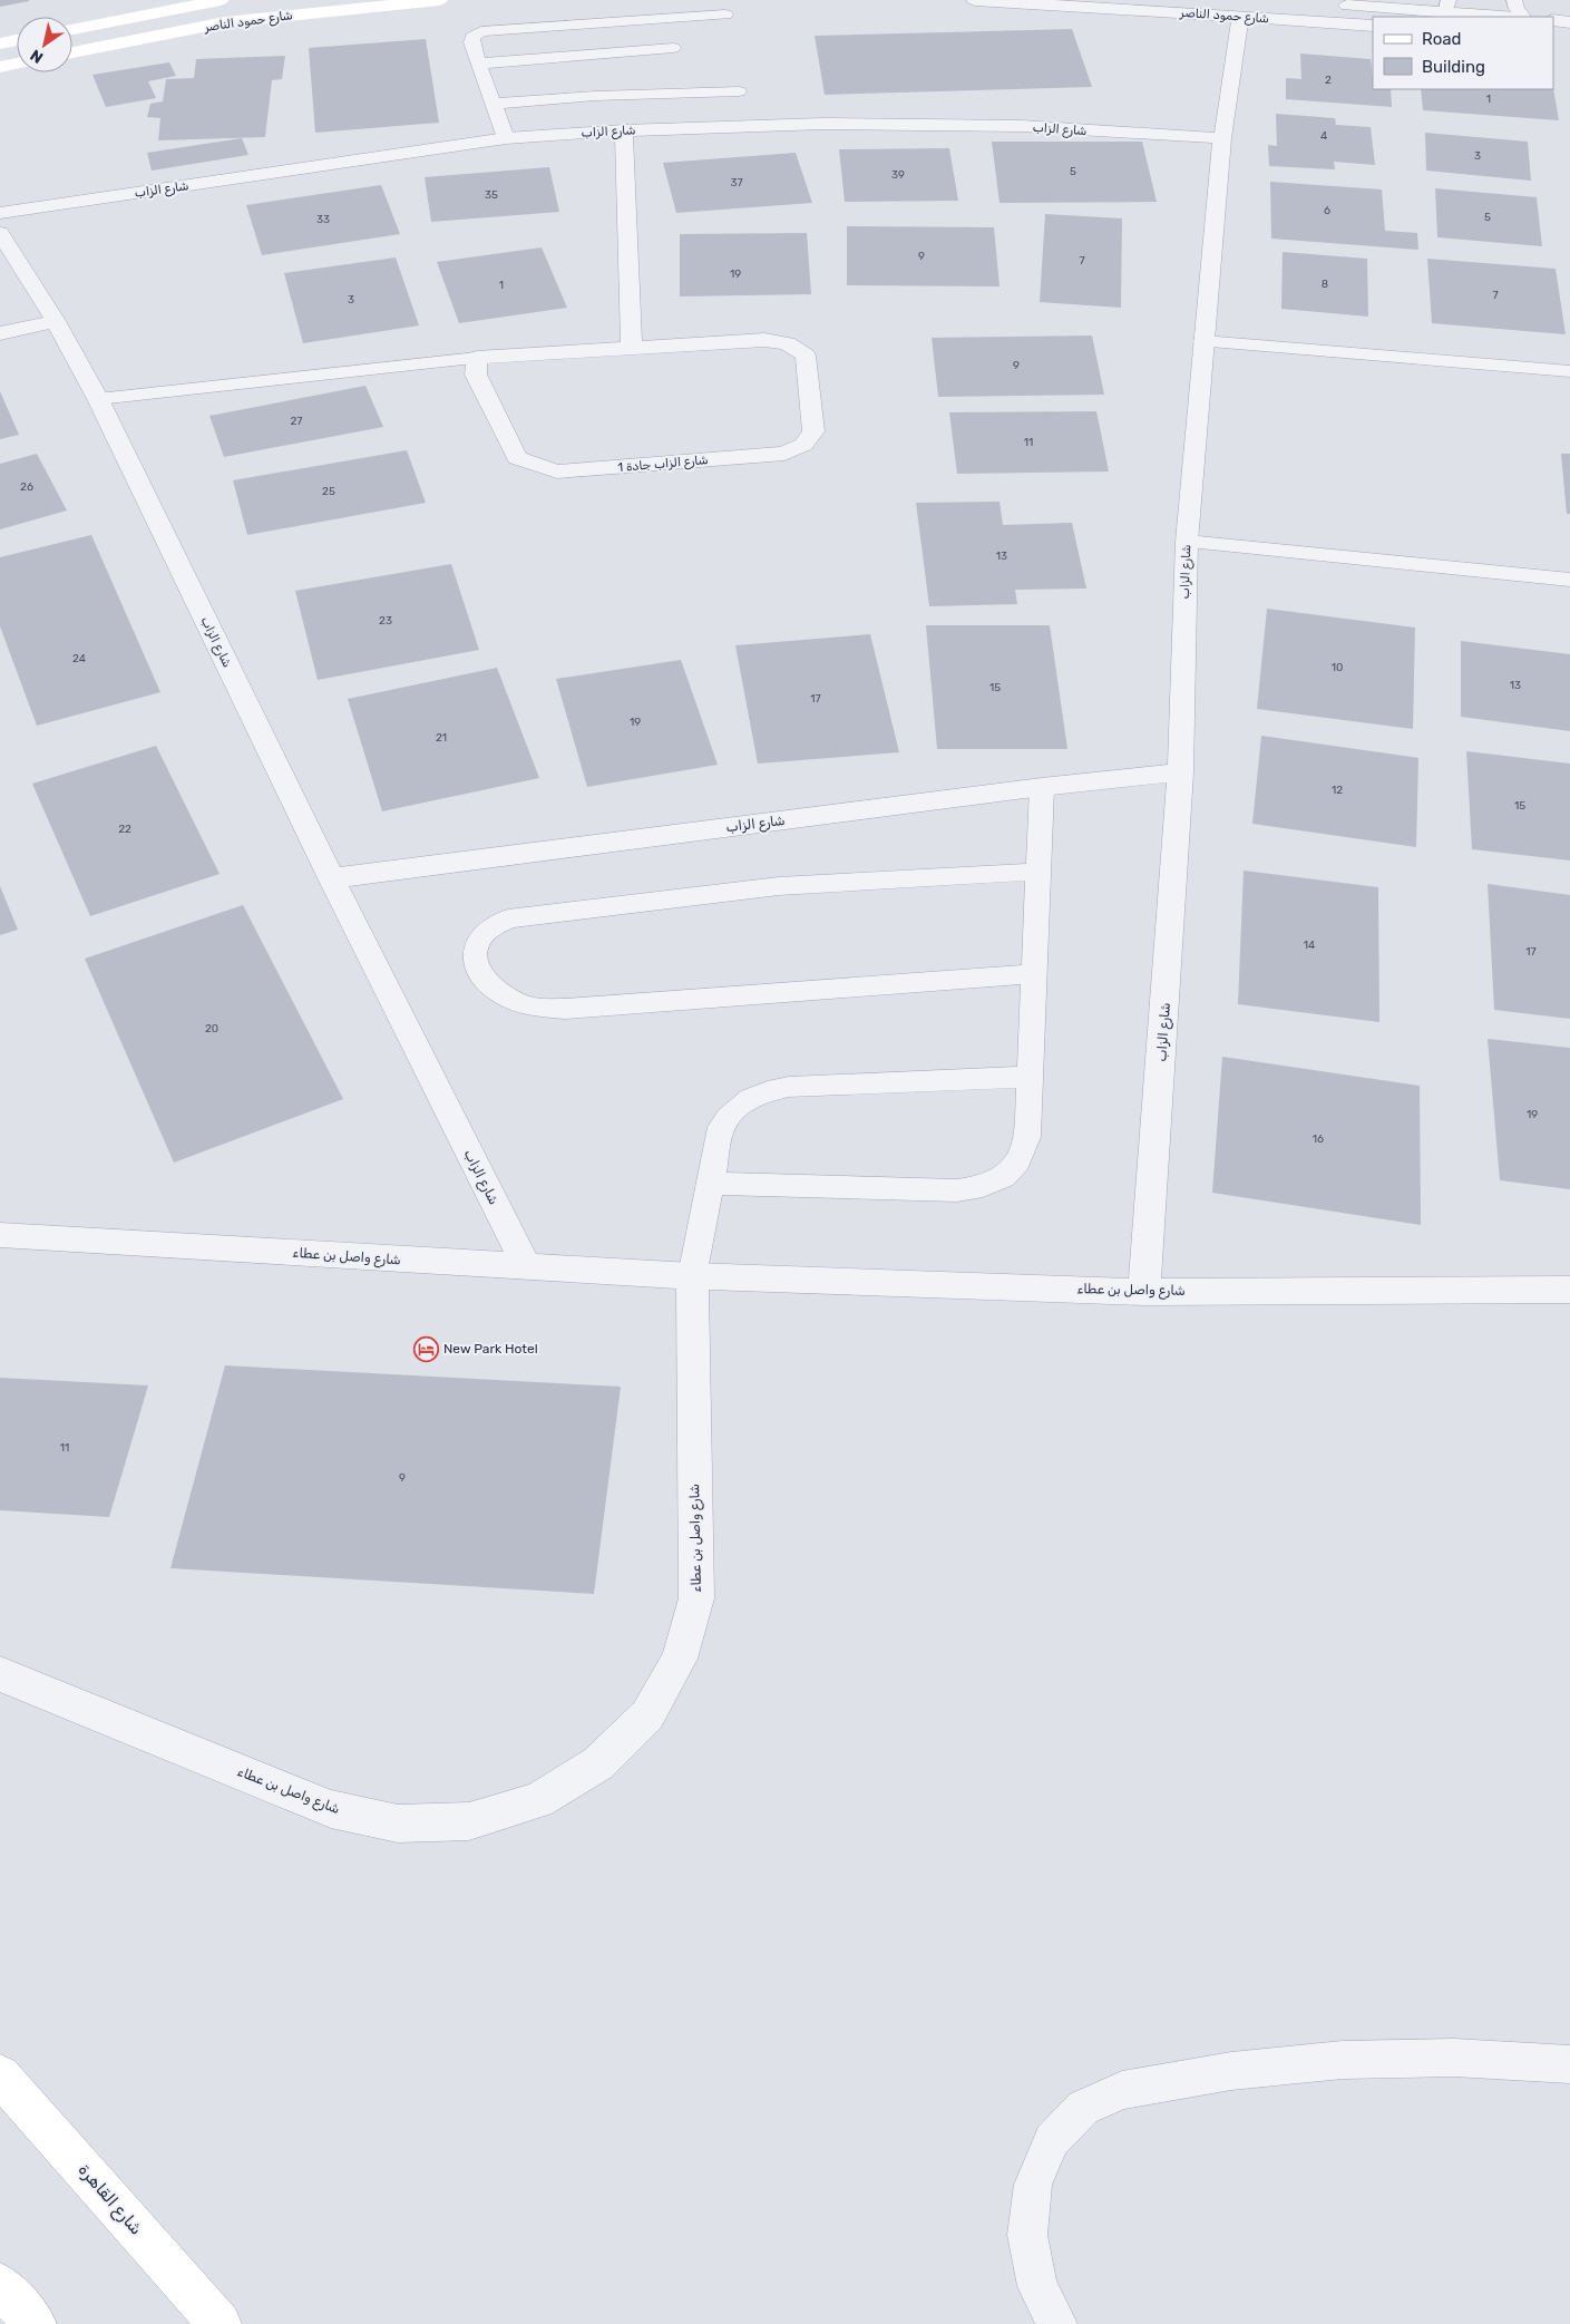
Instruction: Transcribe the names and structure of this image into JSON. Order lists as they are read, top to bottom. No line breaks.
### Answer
{"streets":{"street":["شارع حمود الناصر","شارع الزاب","شارع الزاب جادة 1","شارع واصل بن عطاء","شارع القاهرة"]},"crossings":[["شارع حمود الناصر","شارع الزاب"],["شارع الزاب","شارع واصل بن عطاء"]],"places":{"hotel":["New Park Hotel"]},"house_numbers":["2","1","4","3","5","39","37","35","6","5","33","9","7","19","8","1","7","3","9","27","11","26","25","13","23","24","10","13","15","17","19","21","12","15","22","14","17","20","19","16","11","9"],"legend":["Road","Building"],"north":"bottom left"}
